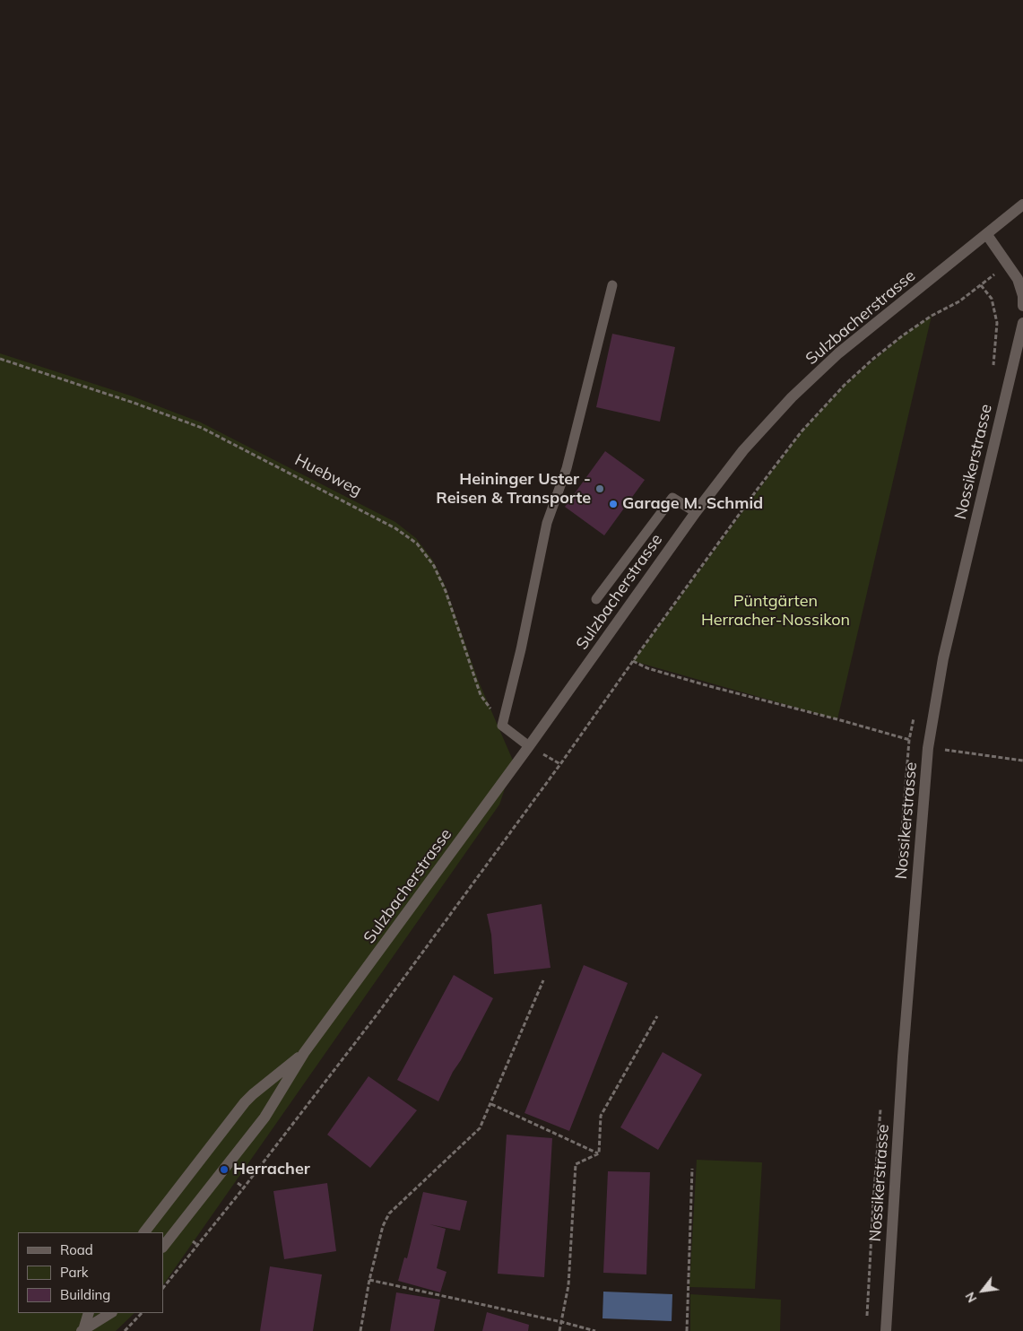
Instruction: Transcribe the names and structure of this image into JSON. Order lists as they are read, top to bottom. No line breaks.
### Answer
{"streets":{"street":["Sulzbacherstrasse","Nossikerstrasse"],"path":["Huebweg"]},"parks":["Püntgärten Herracher-Nossikon"],"places":["Heininger Uster - Reisen & Transporte","Garage M. Schmid","Herracher"],"legend":["Road","Park","Building"],"north":"bottom left"}
